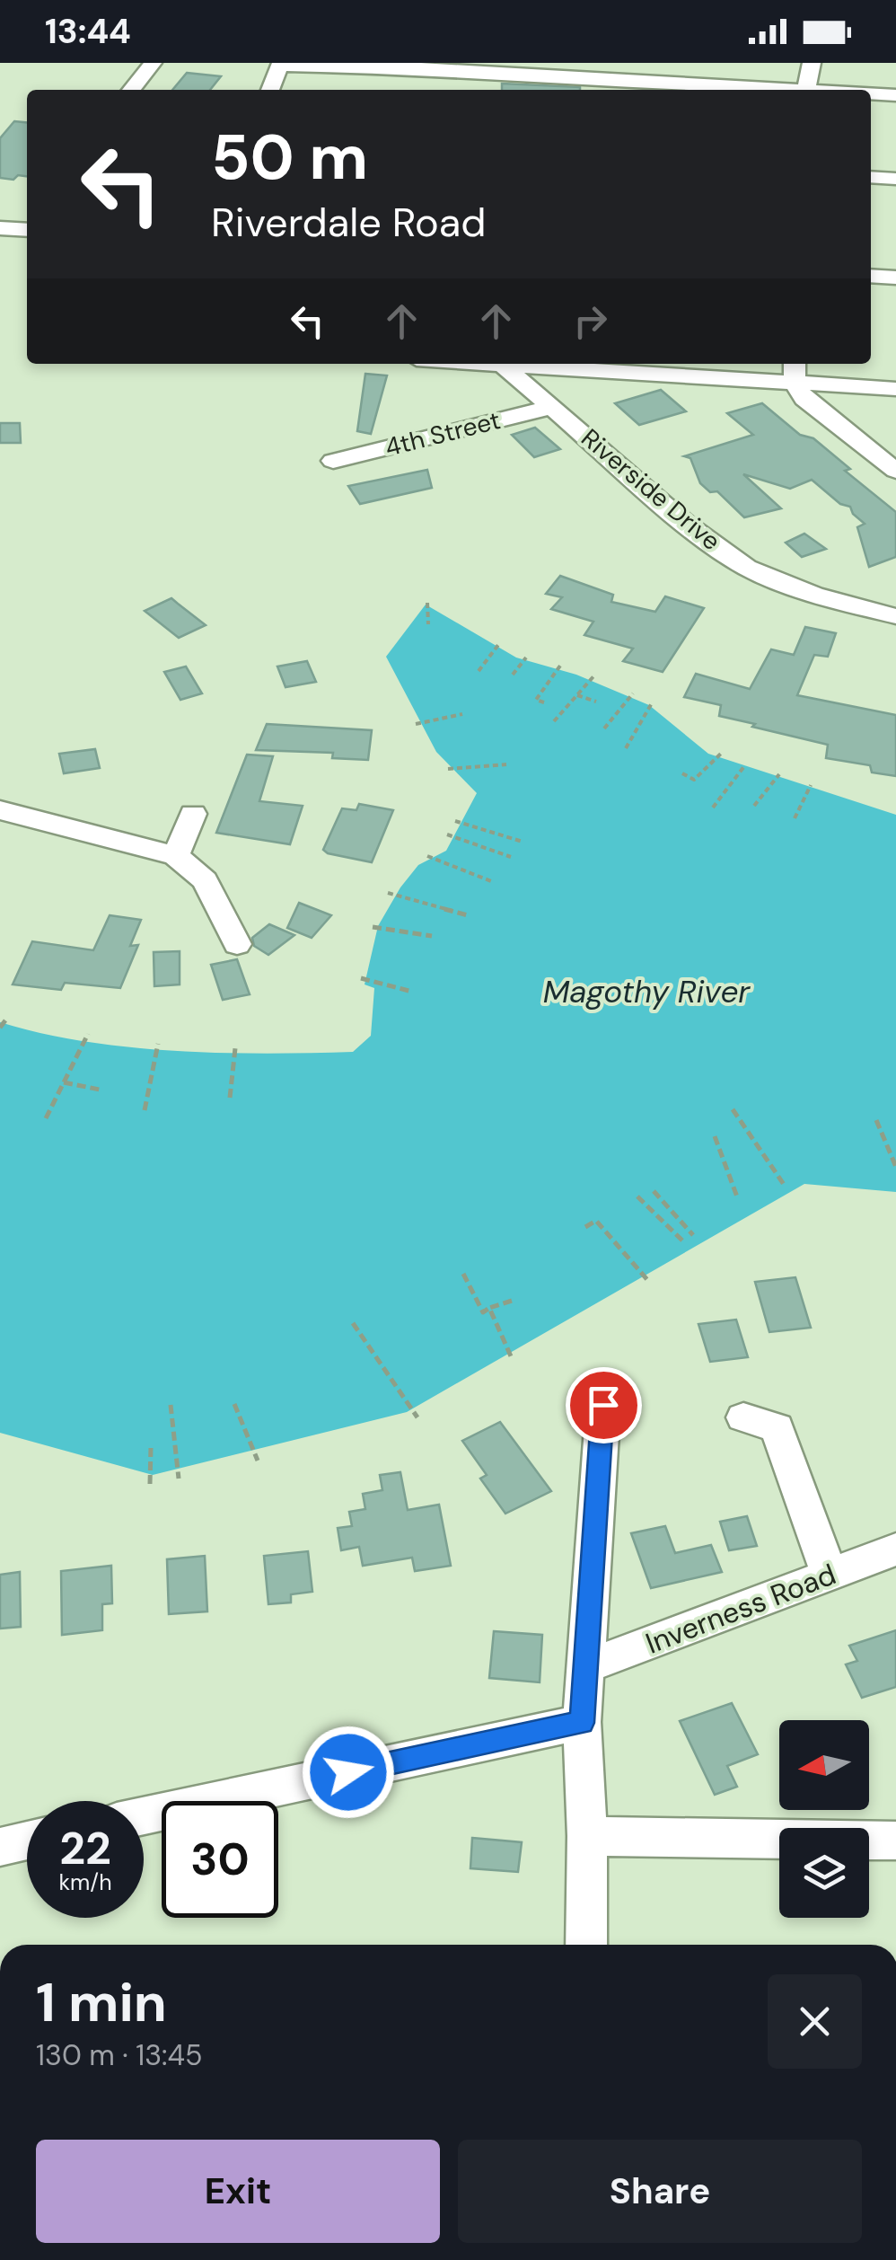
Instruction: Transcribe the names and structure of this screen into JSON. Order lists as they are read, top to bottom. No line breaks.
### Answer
{"streets":{"street":["4th Street","Riverside Drive","Inverness Road"]},"crossings":[["4th Street","Riverside Drive"]],"water":["Magothy River"],"north":"left","page":{"status":"13:44","turn":["50 m","Riverdale Road"],"speed":"22 km/h","limit":"30","heading":["1 min","130 m · 13:45"],"buttons":["Exit","Share"]}}
